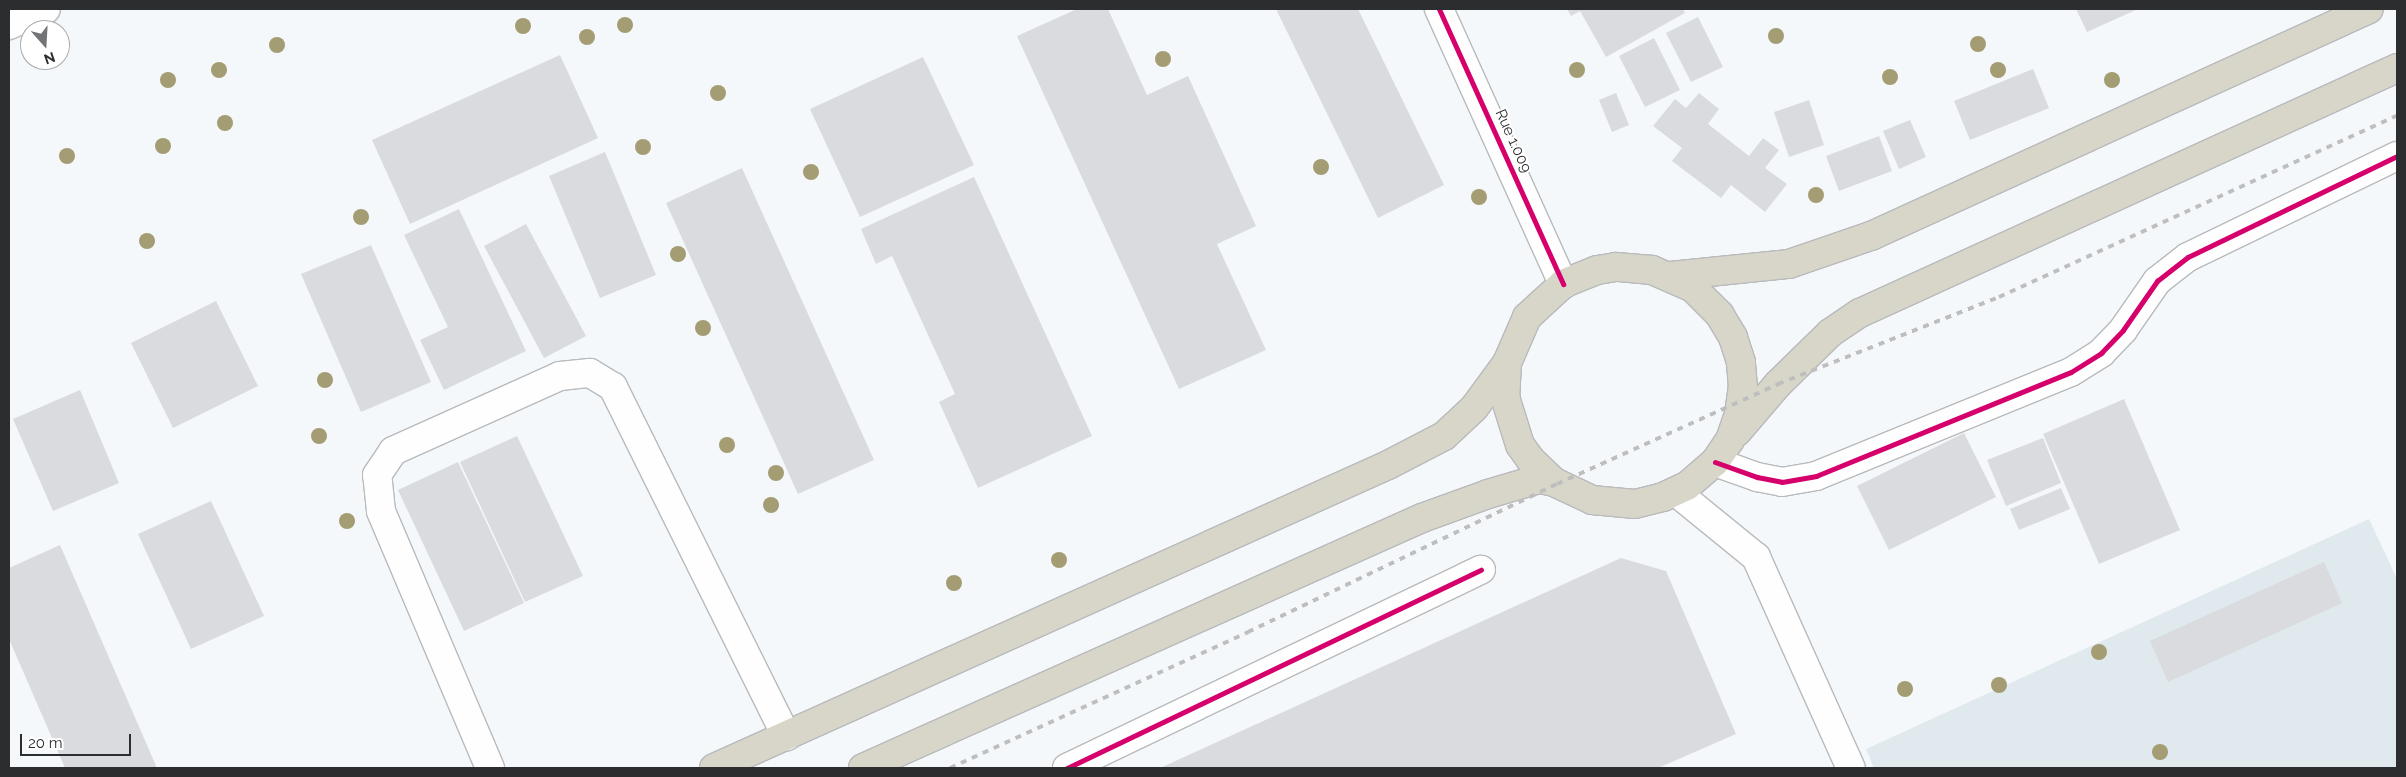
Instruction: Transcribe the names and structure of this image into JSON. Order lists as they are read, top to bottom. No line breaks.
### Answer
{"streets":{"street":["Rue 1.009"]},"scale_bar":"20 m","north":"bottom"}
